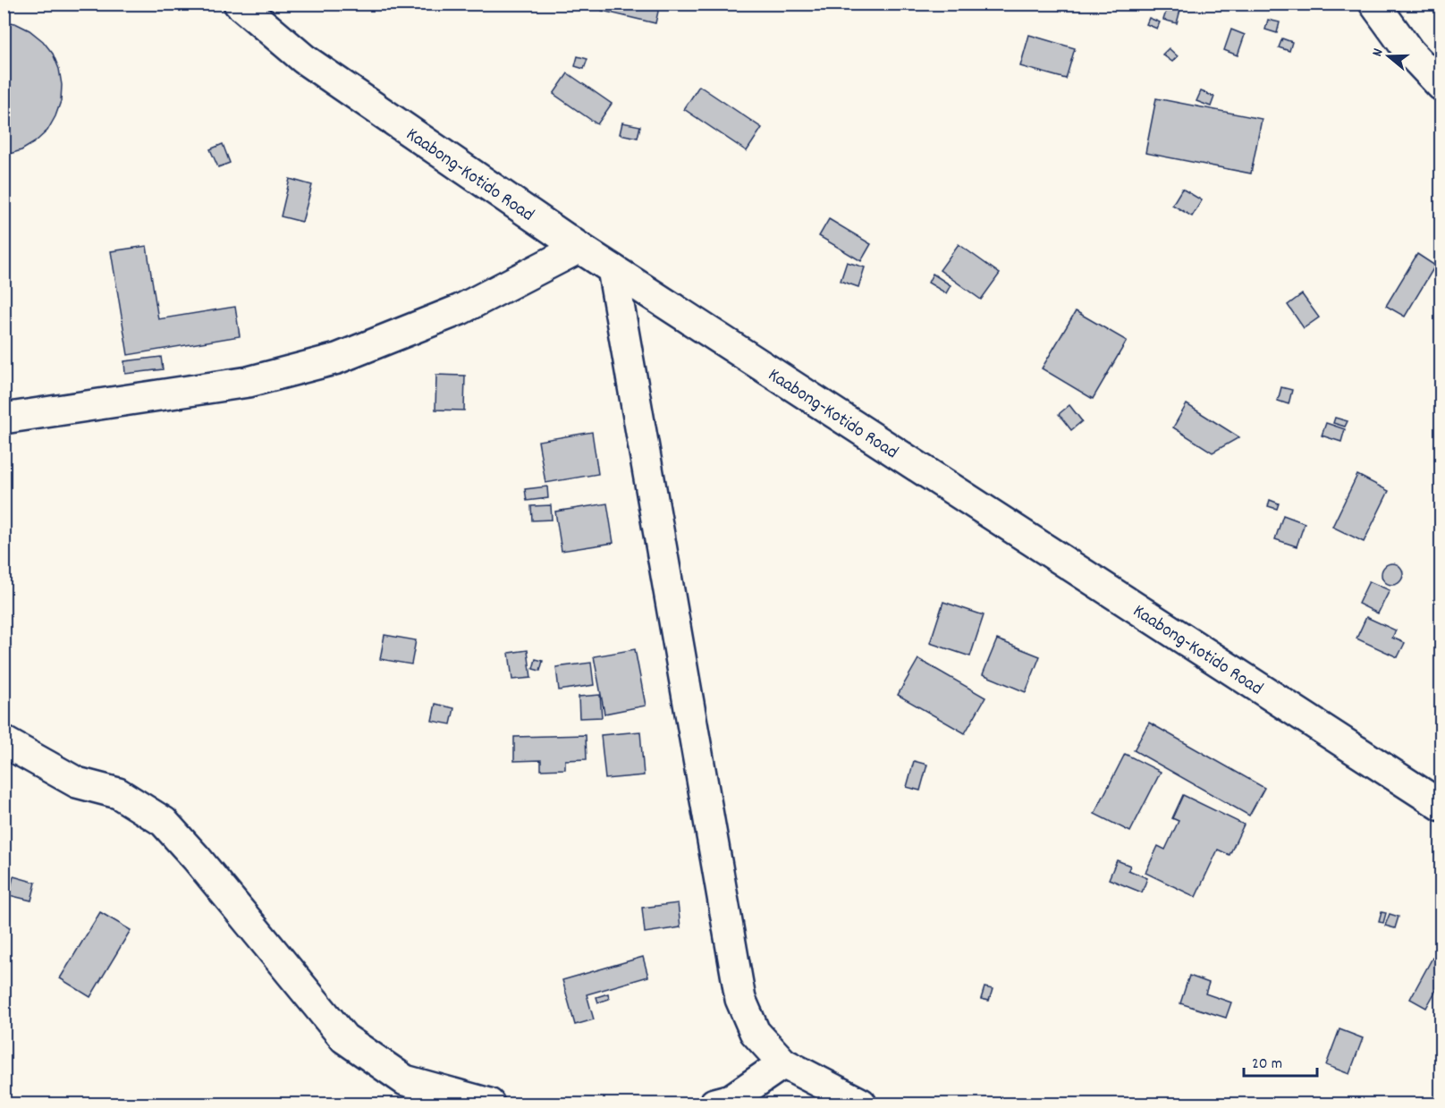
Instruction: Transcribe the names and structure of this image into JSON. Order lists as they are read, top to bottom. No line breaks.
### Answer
{"streets":{"street":["Kaabong-Kotido Road"]},"scale_bar":"20 m","north":"left"}
